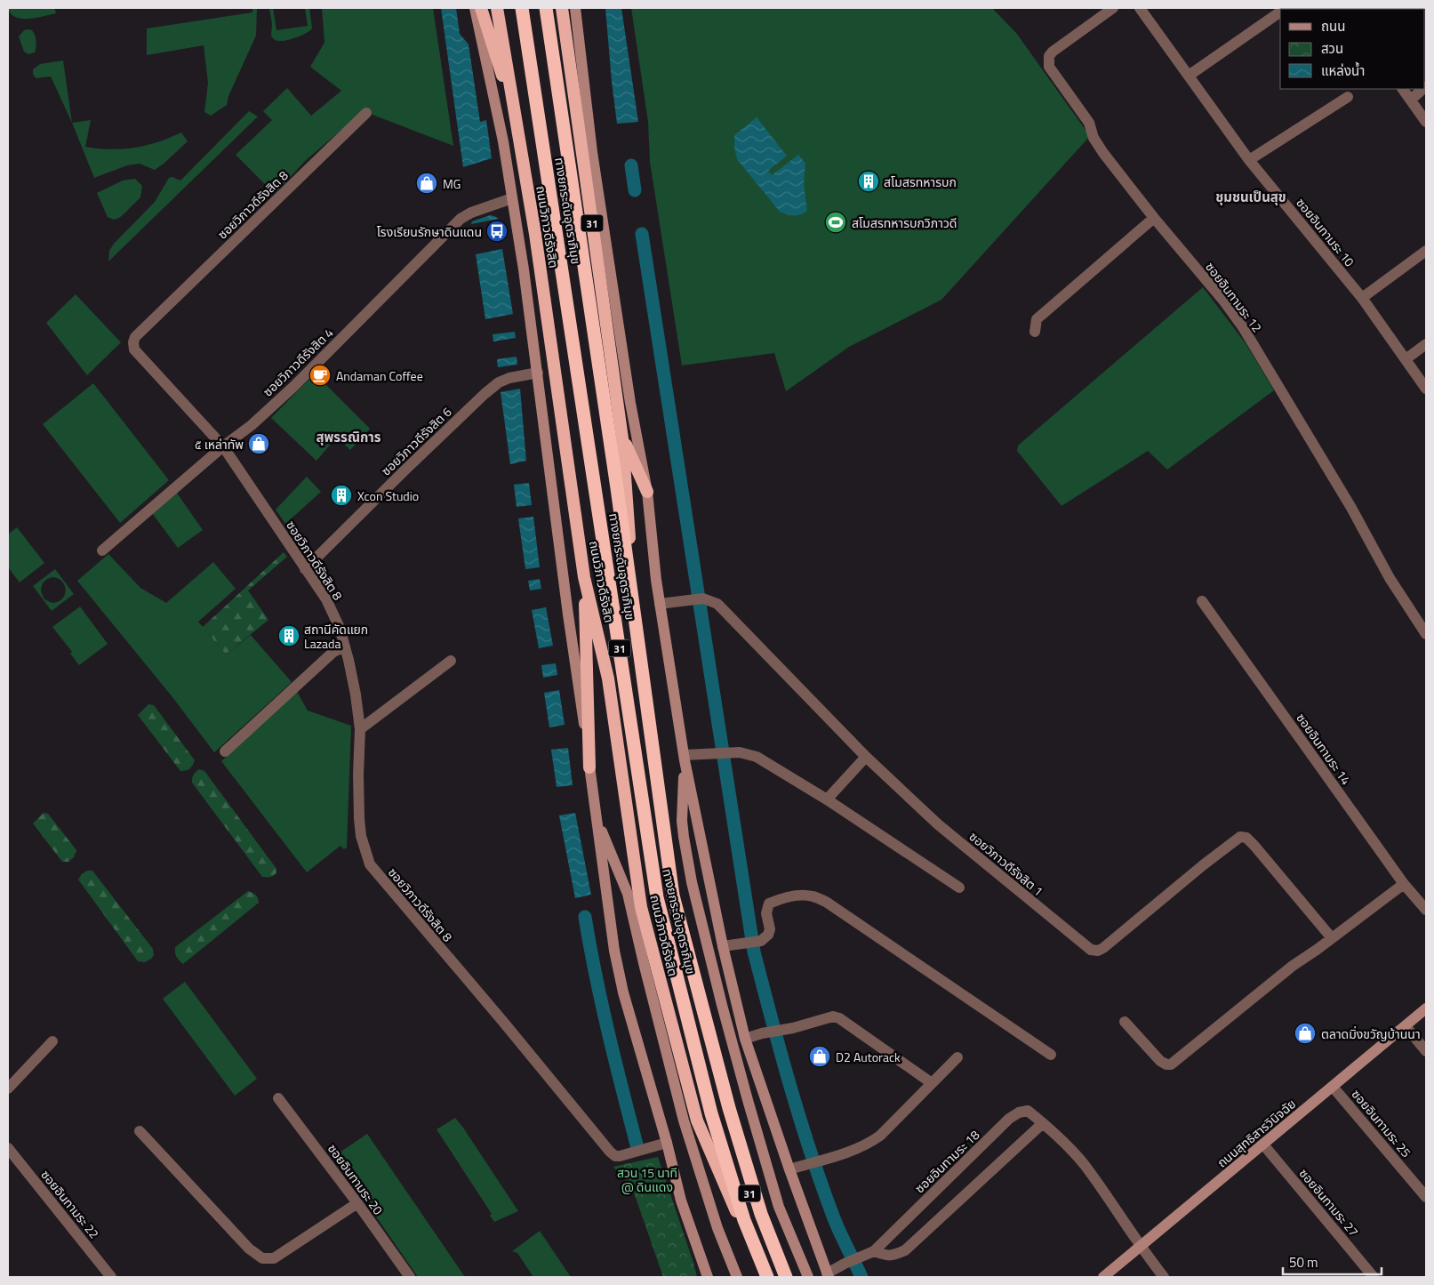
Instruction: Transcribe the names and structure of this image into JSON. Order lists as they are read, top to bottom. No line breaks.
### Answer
{"streets":{"highway":["ทางยกระดับอุตราภิมุข","31","ถนนวิภาวดีรังสิต"],"main road":["ถนนสุทธิสารวินิจฉัย"],"street":["ซอยวิภาวดีรังสิต 8","ซอยอินทามระ 10","ซอยอินทามระ 12","ซอยวิภาวดีรังสิต 4","ซอยวิภาวดีรังสิต 6","ซอยอินทามระ 14","ซอยวิภาวดีรังสิต 1","ซอยอินทามระ 25","ซอยอินทามระ 18","ซอยอินทามระ 20","ซอยอินทามระ 27","ซอยอินทามระ 22"]},"crossings":[["ซอยวิภาวดีรังสิต 8","ซอยวิภาวดีรังสิต 4"],["ซอยวิภาวดีรังสิต 8","ซอยวิภาวดีรังสิต 6"],["31","ซอยวิภาวดีรังสิต 1"],["31","ซอยอินทามระ 18"],["ซอยอินทามระ 25","ถนนสุทธิสารวินิจฉัย"],["ถนนสุทธิสารวินิจฉัย","ซอยอินทามระ 18"],["ถนนสุทธิสารวินิจฉัย","ซอยอินทามระ 27"]],"districts":["ชุมชนเป็นสุข","สุพรรณิการ"],"parks":["สวน 15 นาที @ ดินแดง"],"places":{"building":["สโมสรทหารบก","Xcon Studio","สถานีคัดแยก Lazada"],"shop":["MG","๕ เหล่าทัพ","ตลาดมิ่งขวัญบ้านนา","D2 Autorack"],"sports":["สโมสรทหารบกวิภาวดี"],"bus stop":["โรงเรียนรักษาดินแดน"],"cafe":["Andaman Coffee"]},"legend":["ถนน","สวน","แหล่งน้ำ"],"scale_bar":"50 m"}
